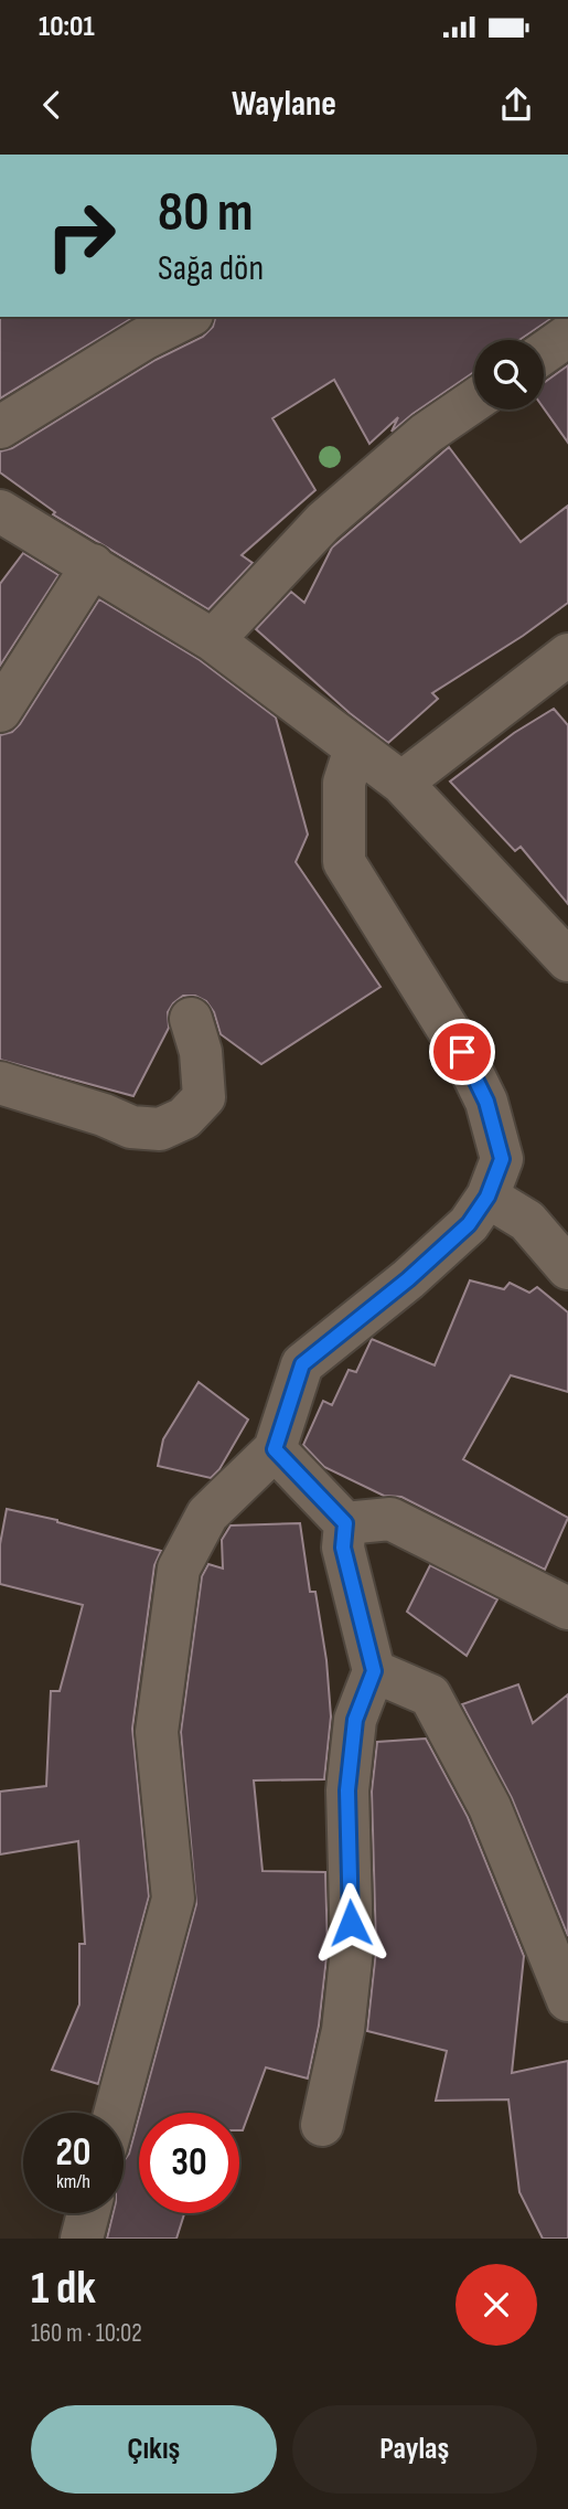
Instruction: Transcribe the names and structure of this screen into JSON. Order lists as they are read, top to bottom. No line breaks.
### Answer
{"page":{"status":"10:01","header":"Waylane","turn":["80 m","Sağa dön"],"speed":"20 km/h","limit":"30","heading":["1 dk","160 m · 10:02"],"buttons":["Çıkış","Paylaş"]}}
